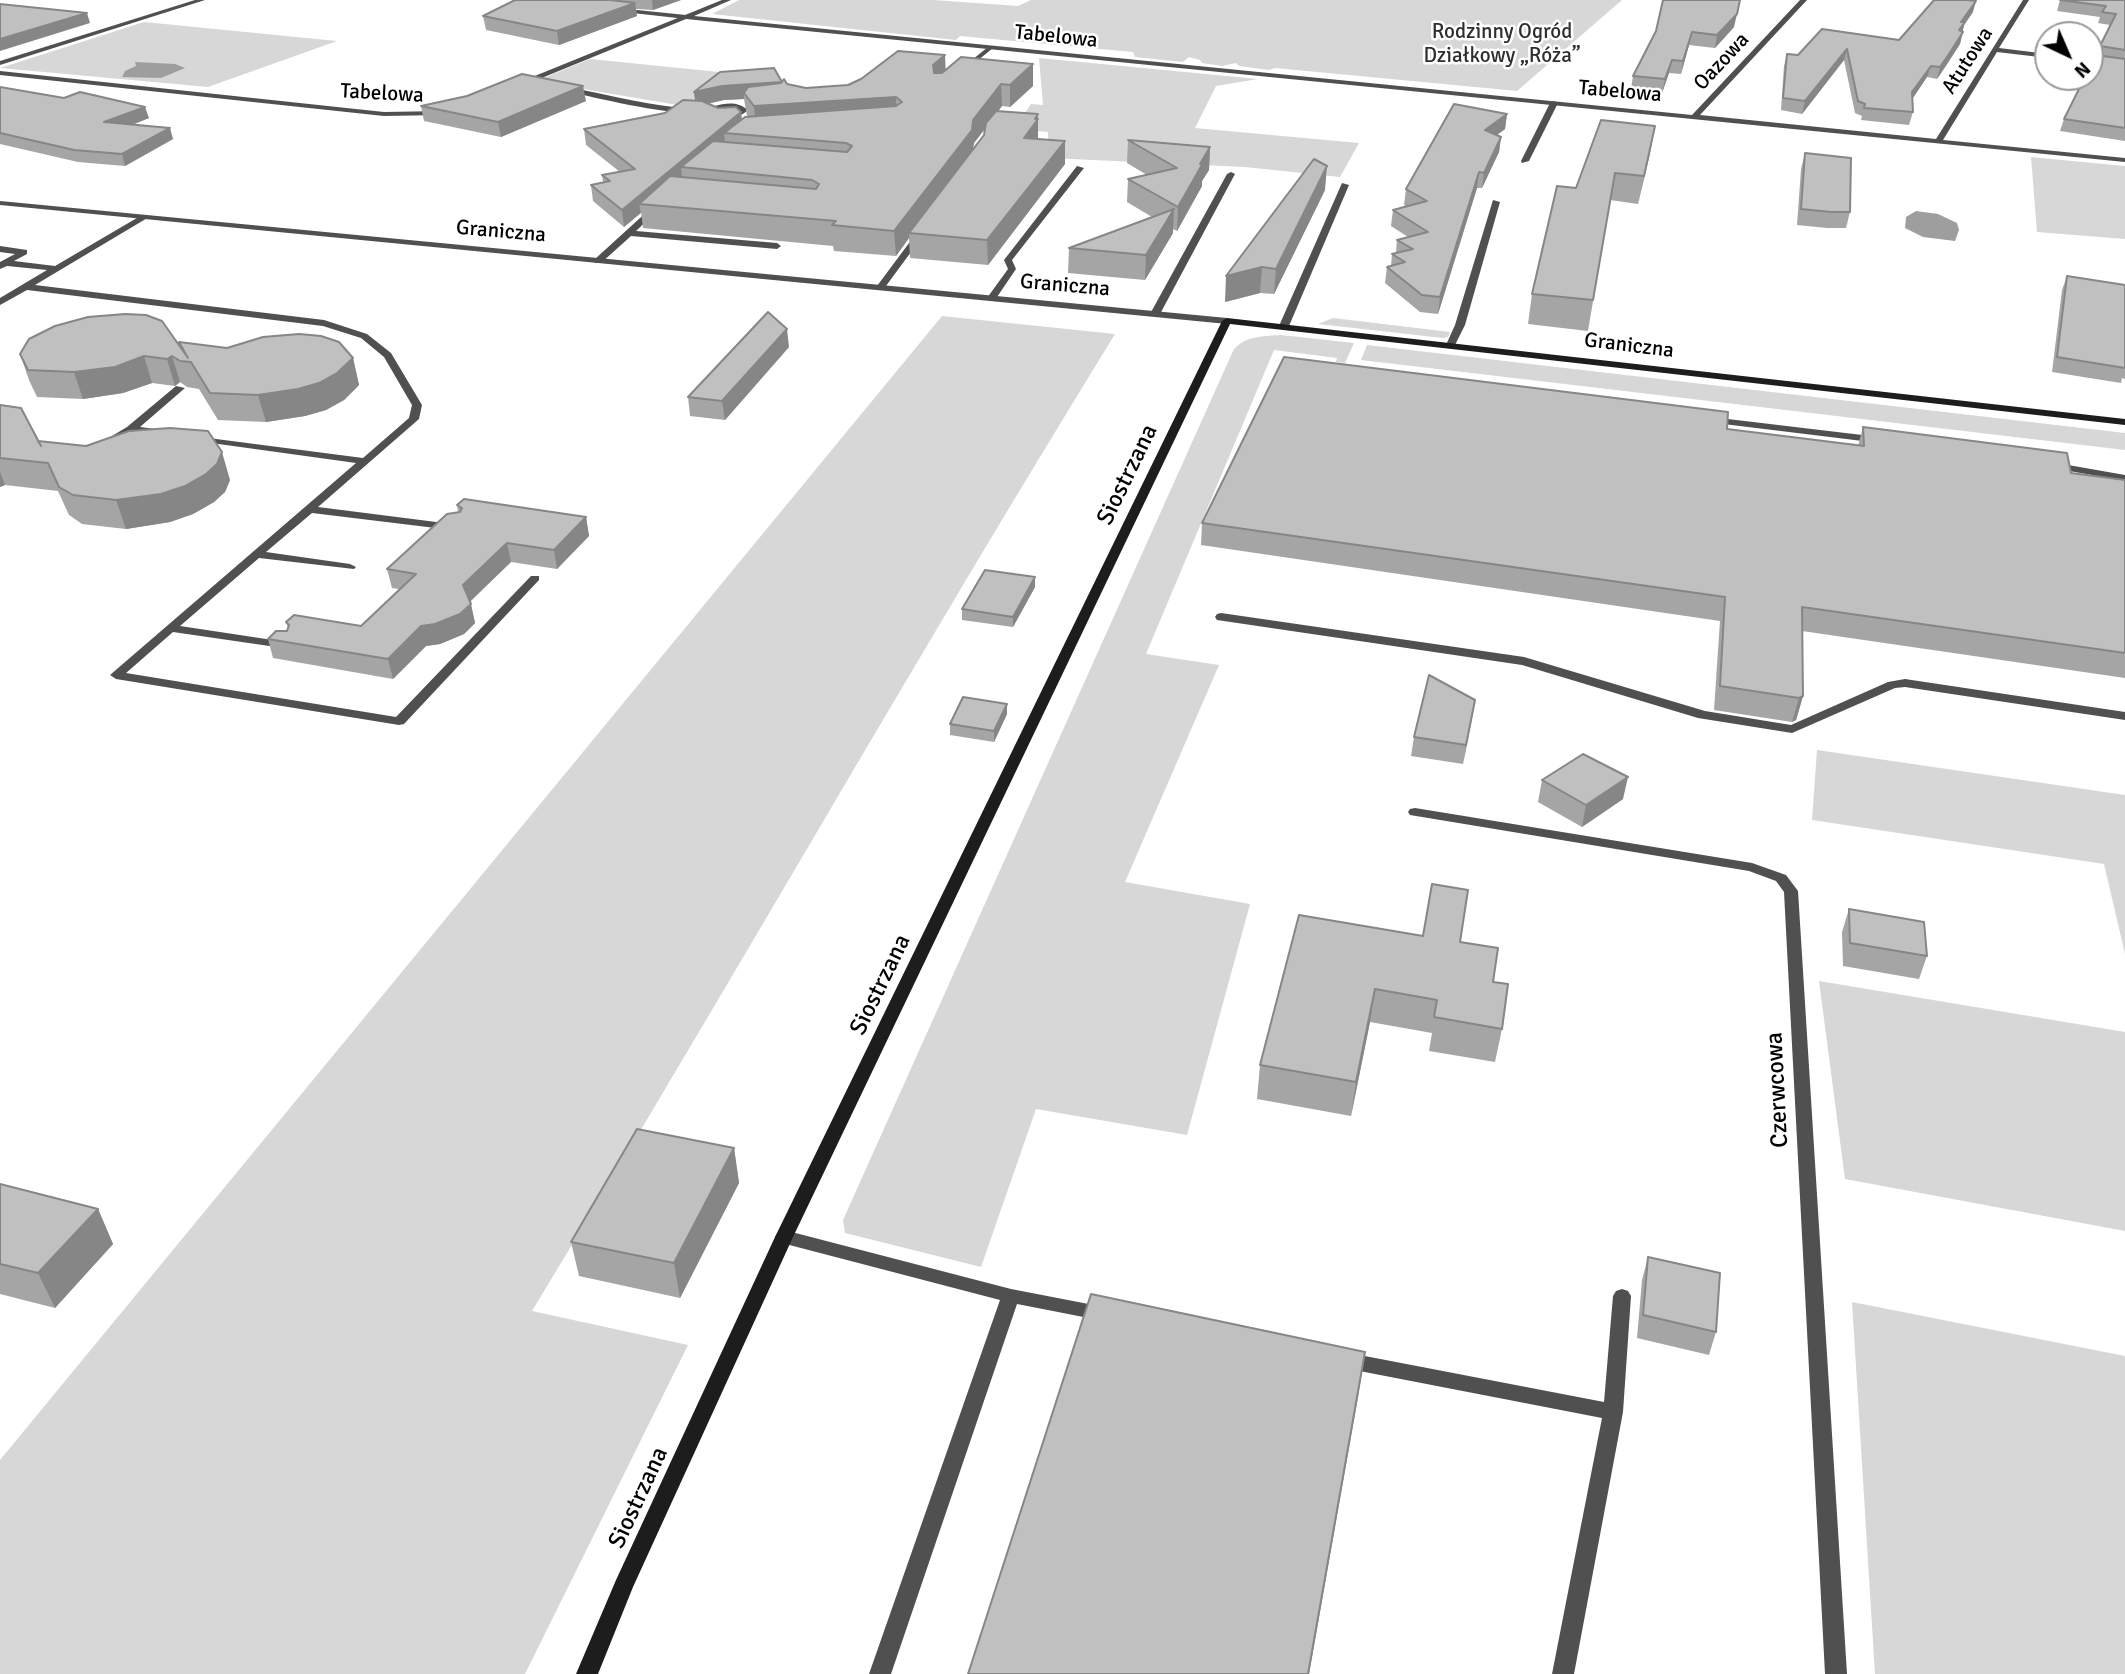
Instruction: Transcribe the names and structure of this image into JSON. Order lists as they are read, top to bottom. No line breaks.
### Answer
{"streets":{"street":["Tabelowa","Atutowa","Oazowa","Graniczna","Siostrzana","Czerwcowa"]},"crossings":[["Tabelowa","Atutowa"],["Tabelowa","Oazowa"],["Graniczna","Siostrzana"]],"parks":["Rodzinny Ogród Działkowy „Róża”"],"north":"bottom right"}
